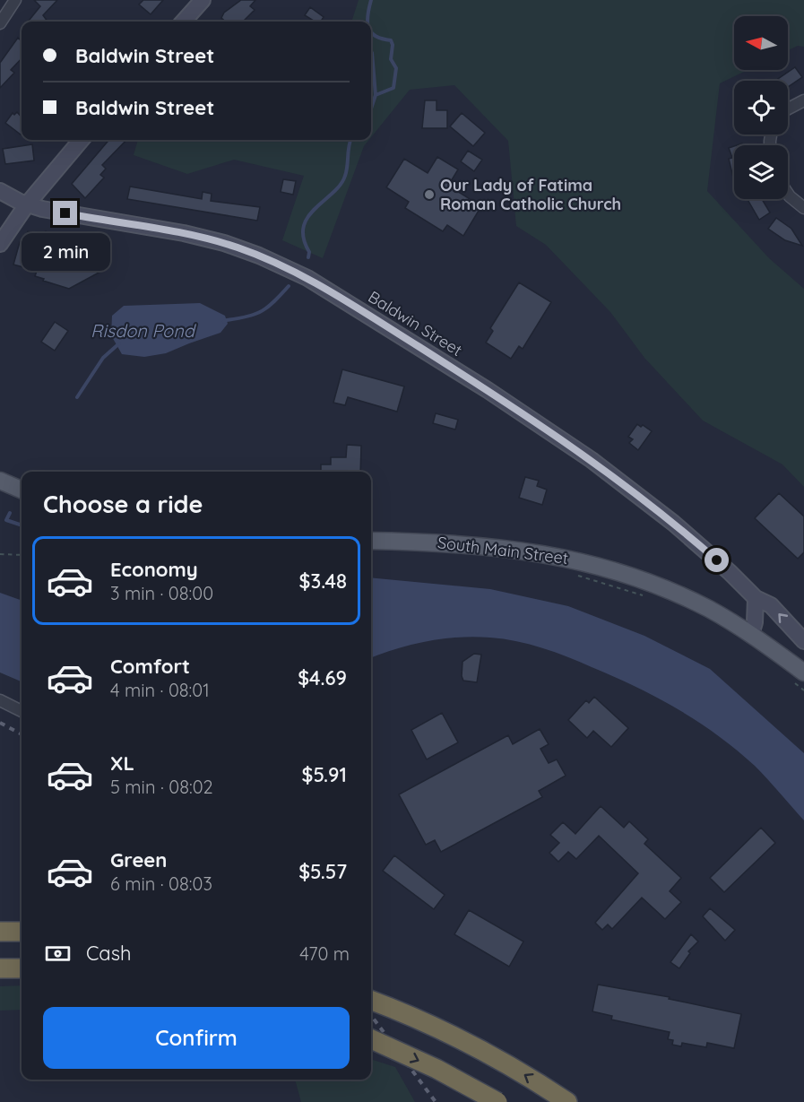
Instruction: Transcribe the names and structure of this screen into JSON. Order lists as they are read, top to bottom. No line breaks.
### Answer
{"streets":{"main road":["Baldwin Street","South Main Street"]},"water":["Risdon Pond"],"places":["Our Lady of Fatima Roman Catholic Church"],"north":"left","page":{"banner":["Baldwin Street","Baldwin Street"],"bubble":"2 min","heading":"Choose a ride","list":[{"name":"Economy","note":"3 min · 08:00","value":"$3.48"},{"name":"Comfort","note":"4 min · 08:01","value":"$4.69"},{"name":"XL","note":"5 min · 08:02","value":"$5.91"},{"name":"Green","note":"6 min · 08:03","value":"$5.57"}],"pay":["Cash","470 m"],"buttons":"Confirm"}}
